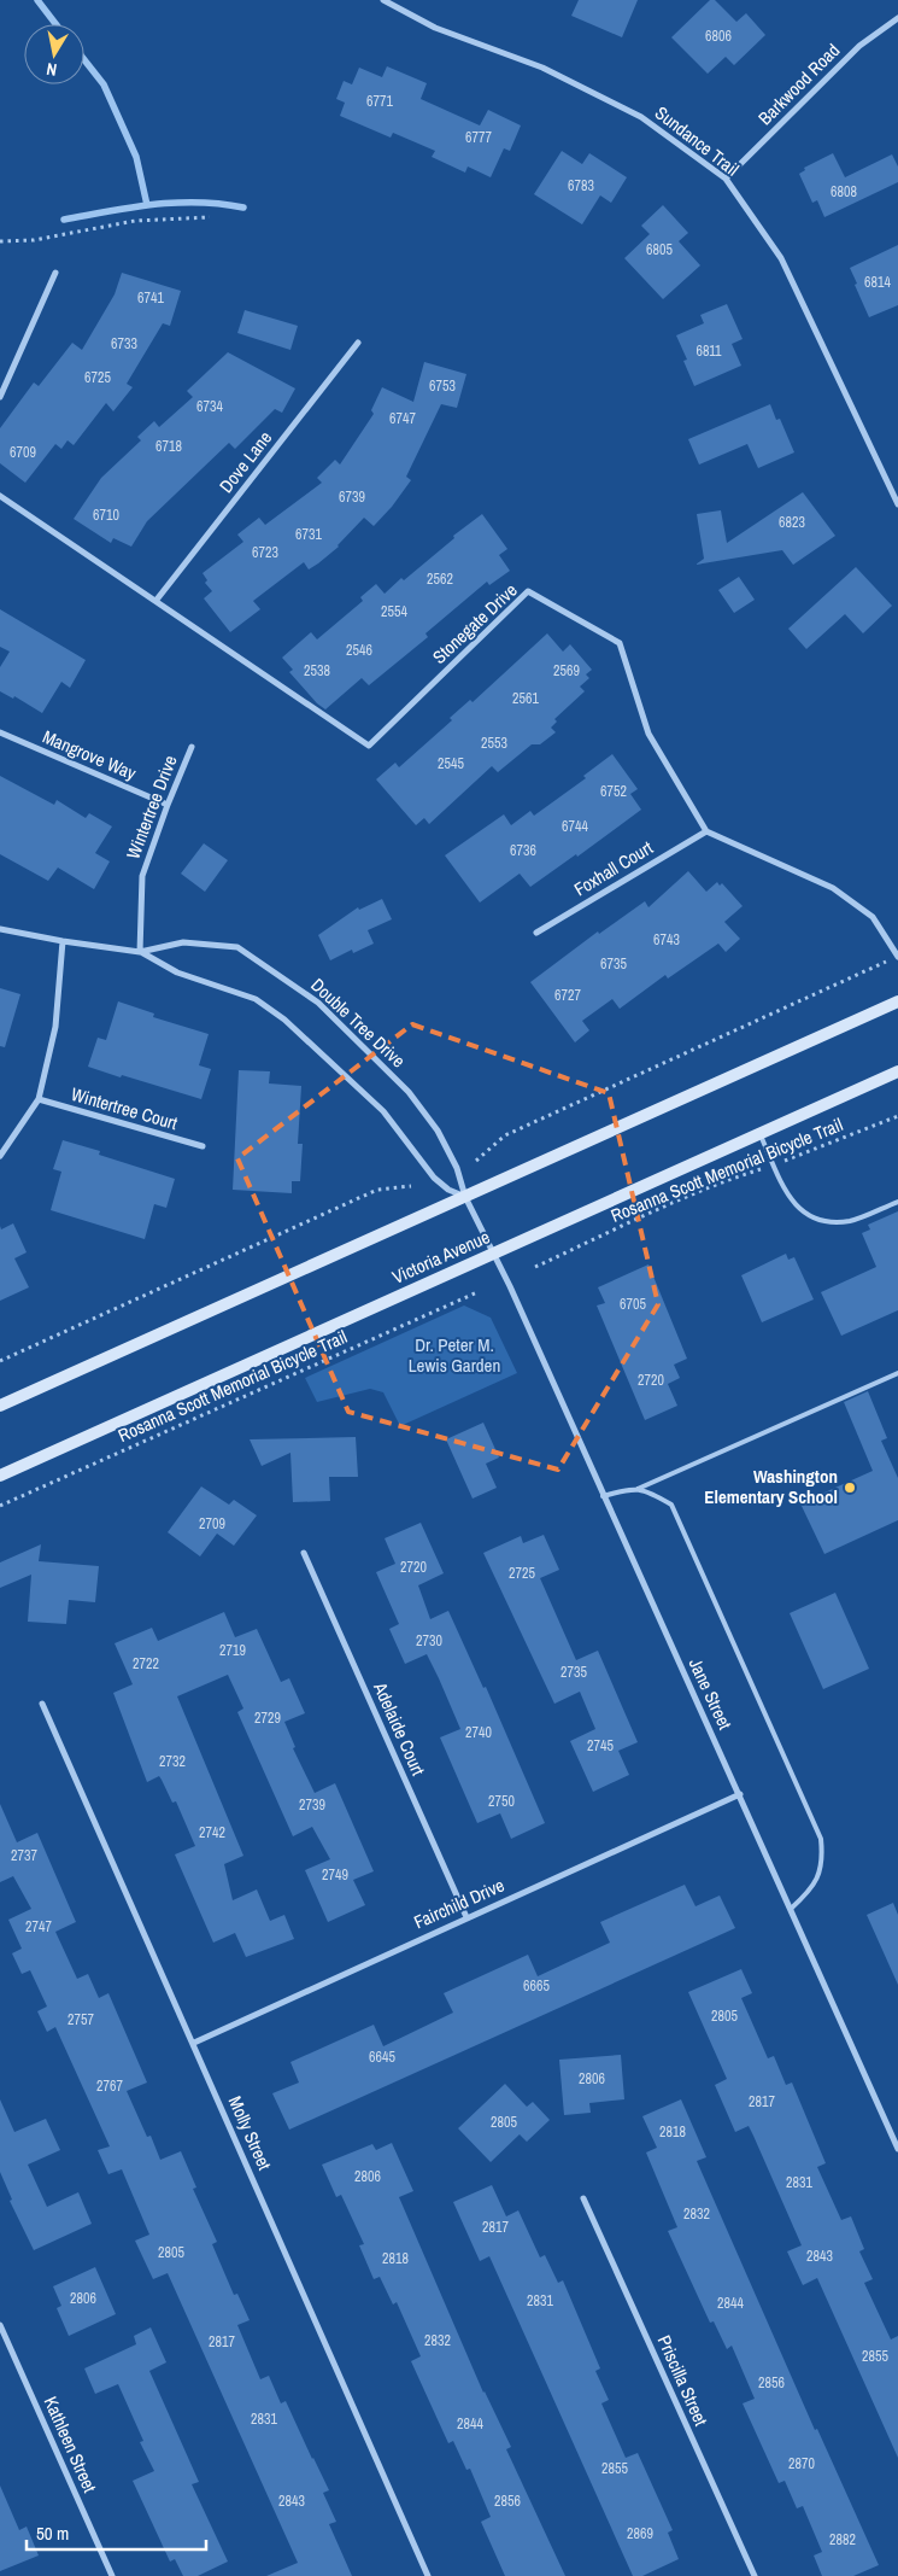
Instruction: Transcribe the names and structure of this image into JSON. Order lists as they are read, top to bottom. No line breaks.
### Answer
{"streets":{"main road":["Victoria Avenue"],"street":["Barkwood Road","Sundance Trail","Dove Lane","Stonegate Drive","Mangrove Way","Wintertree Drive","Foxhall Court","Double Tree Drive","Wintertree Court","Jane Street","Adelaide Court","Fairchild Drive","Molly Street","Priscilla Street","Kathleen Street"],"path":["Rosanna Scott Memorial Bicycle Trail"]},"crossings":[["Barkwood Road","Sundance Trail"],["Dove Lane","Stonegate Drive"],["Stonegate Drive","Foxhall Court"],["Mangrove Way","Wintertree Drive"],["Wintertree Drive","Double Tree Drive"],["Double Tree Drive","Victoria Avenue"],["Double Tree Drive","Jane Street"],["Victoria Avenue","Jane Street"],["Jane Street","Fairchild Drive"],["Adelaide Court","Fairchild Drive"],["Fairchild Drive","Molly Street"]],"parks":["Dr. Peter M. Lewis Garden"],"places":["Washington Elementary School"],"house_numbers":["6806","6771","6777","6783","6808","6805","6814","6741","6733","6811","6725","6753","6734","6747","6718","6709","6739","6710","6823","6731","6723","2562","2554","2546","2538","2569","2561","2553","2545","6752","6744","6736","6743","6735","6727","6705","2720","2709","2720","2725","2730","2719","2722","2735","2729","2740","2745","2732","2750","2739","2742","2737","2749","2747","6665","2805","2757","6645","2806","2767","2817","2805","2818","2806","2831","2832","2817","2805","2843","2818","2806","2831","2844","2832","2817","2855","2856","2831","2844","2870","2855","2843","2856","2869","2882"],"scale_bar":"50 m","north":"bottom"}
